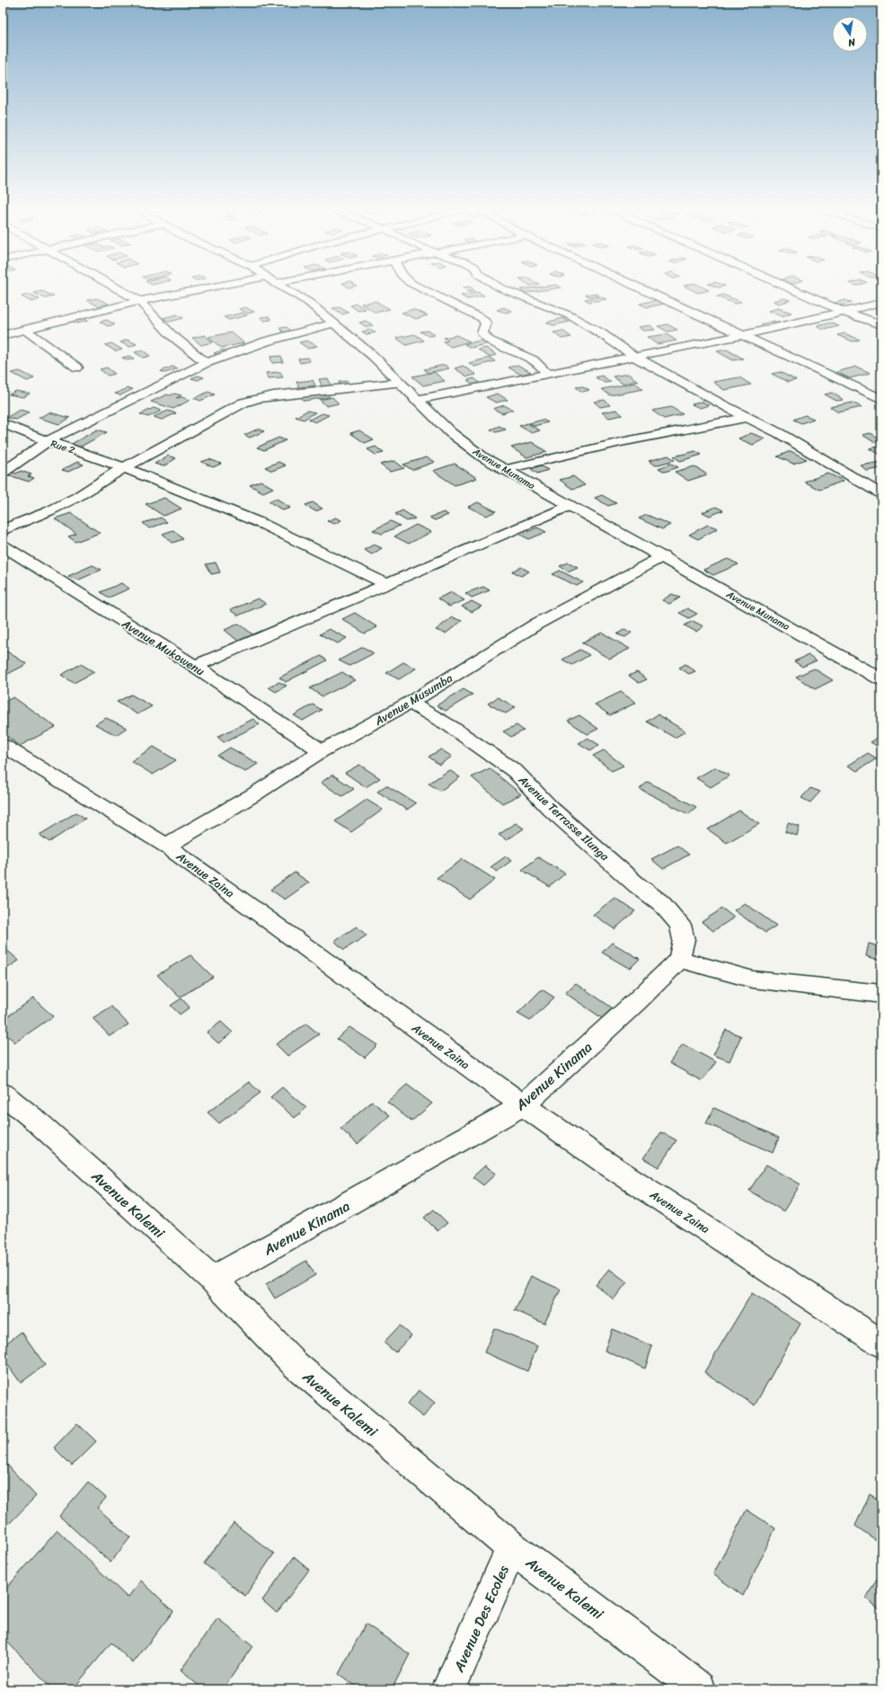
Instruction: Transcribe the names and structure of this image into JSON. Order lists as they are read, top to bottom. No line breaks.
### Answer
{"streets":{"street":["Rue 2","Avenue Munama","Avenue Mukowenu","Avenue Musumba","Avenue Terrasse Ilunga","Avenue Zaina","Avenue Kinama","Avenue Kalemi","Avenue Des Ecoles"]},"crossings":[["Avenue Munama","Avenue Musumba"],["Avenue Mukowenu","Avenue Musumba"],["Avenue Musumba","Avenue Terrasse Ilunga"],["Avenue Musumba","Avenue Zaina"],["Avenue Terrasse Ilunga","Avenue Kinama"],["Avenue Zaina","Avenue Kinama"],["Avenue Kinama","Avenue Kalemi"],["Avenue Kalemi","Avenue Des Ecoles"]],"north":"bottom"}
